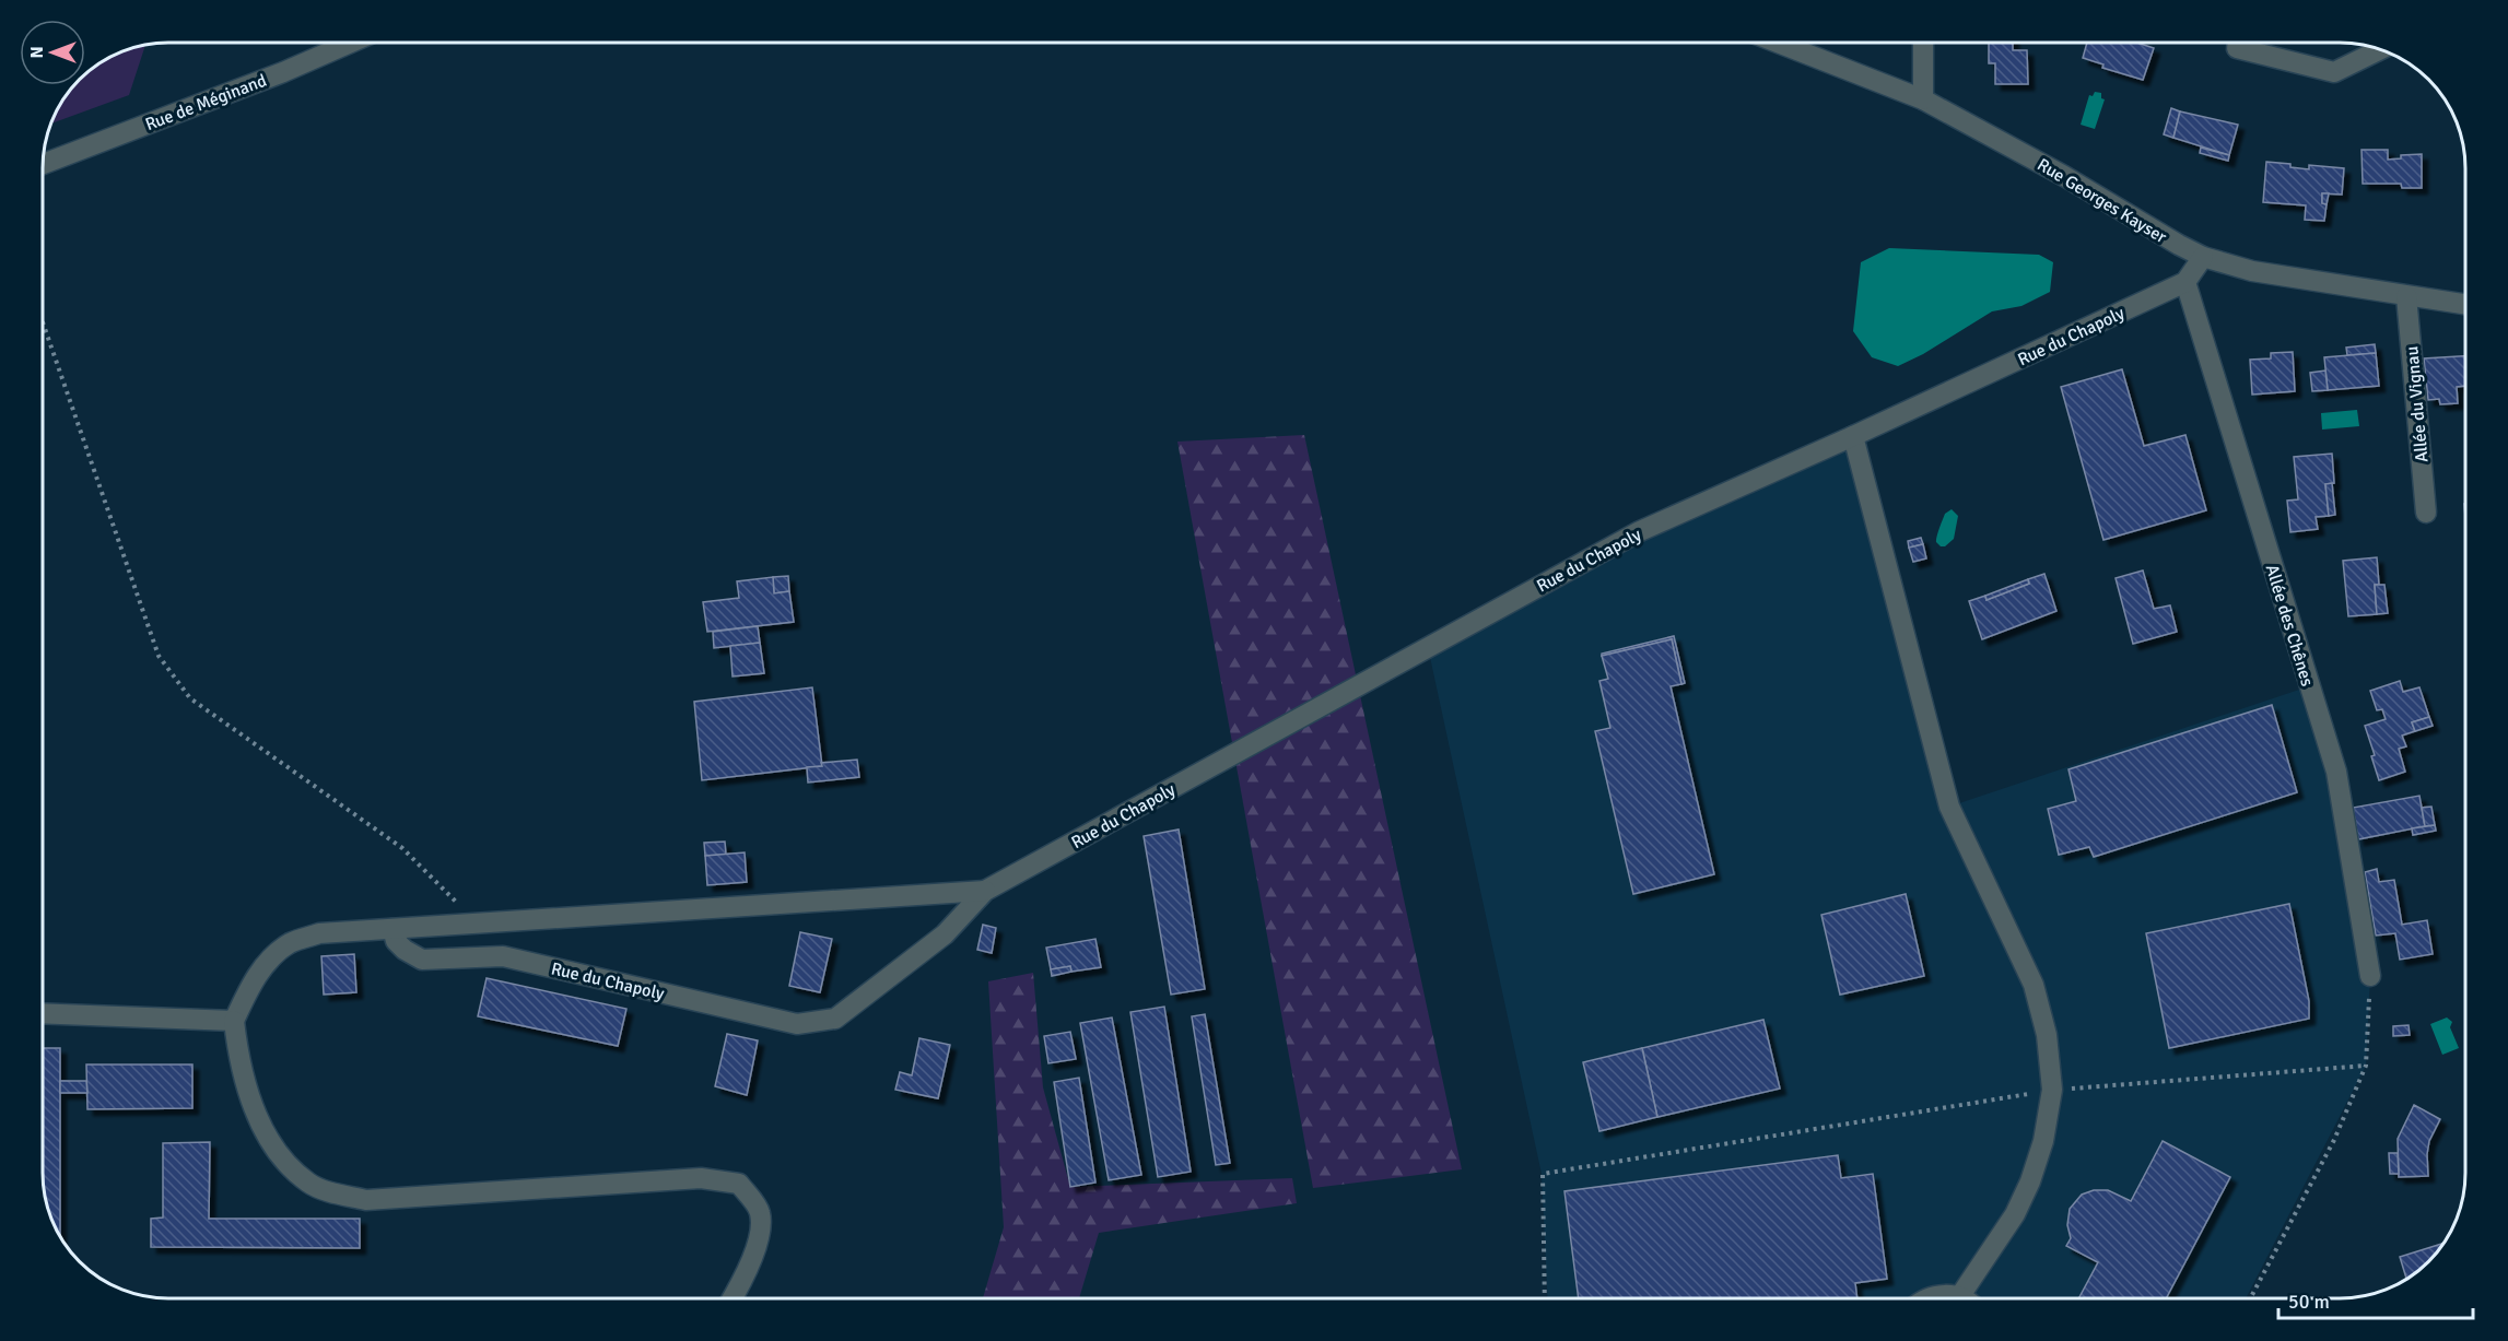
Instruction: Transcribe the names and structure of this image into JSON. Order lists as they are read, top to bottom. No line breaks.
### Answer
{"streets":{"street":["Rue de Méginand","Rue Georges Kayser","Rue du Chapoly","Allée du Vignau","Allée des Chênes"]},"crossings":[["Rue Georges Kayser","Allée du Vignau"],["Rue du Chapoly","Allée des Chênes"]],"scale_bar":"50 m","north":"left"}
